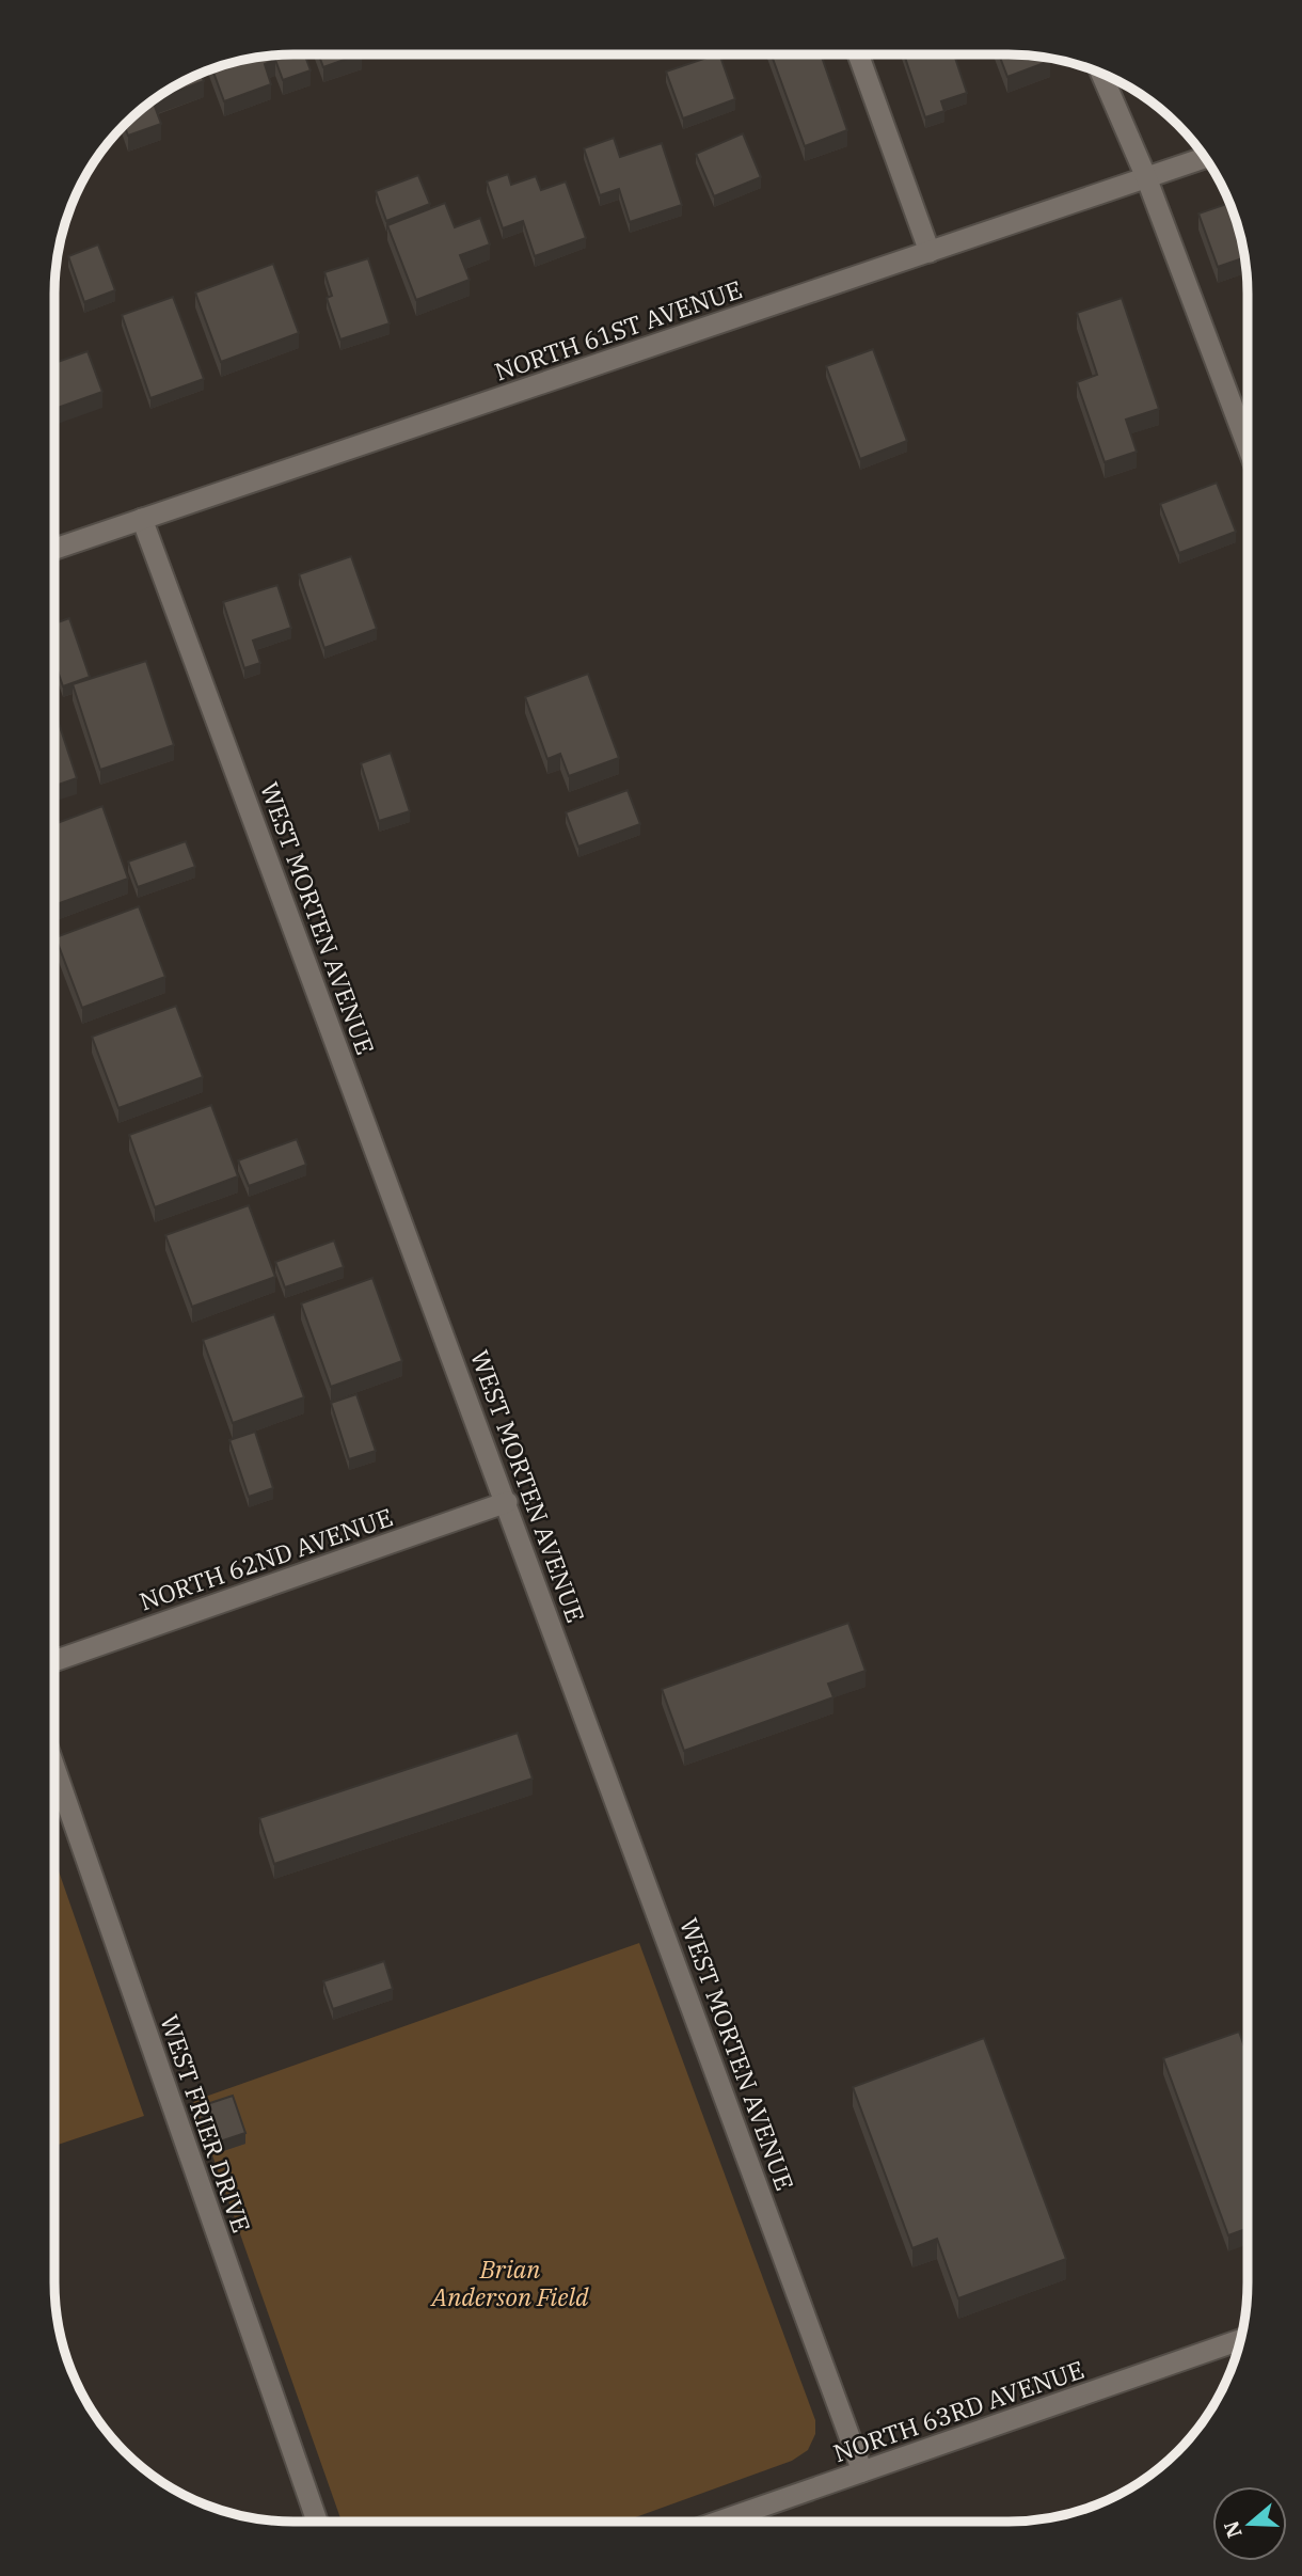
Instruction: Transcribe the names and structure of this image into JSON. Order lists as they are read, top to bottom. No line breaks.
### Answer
{"streets":{"street":["NORTH 61ST AVENUE","WEST MORTEN AVENUE","NORTH 62ND AVENUE","WEST FRIER DRIVE","NORTH 63RD AVENUE"]},"crossings":[["NORTH 61ST AVENUE","WEST MORTEN AVENUE"],["WEST MORTEN AVENUE","NORTH 62ND AVENUE"],["WEST MORTEN AVENUE","NORTH 63RD AVENUE"]],"parks":["Brian Anderson Field"],"north":"left"}
